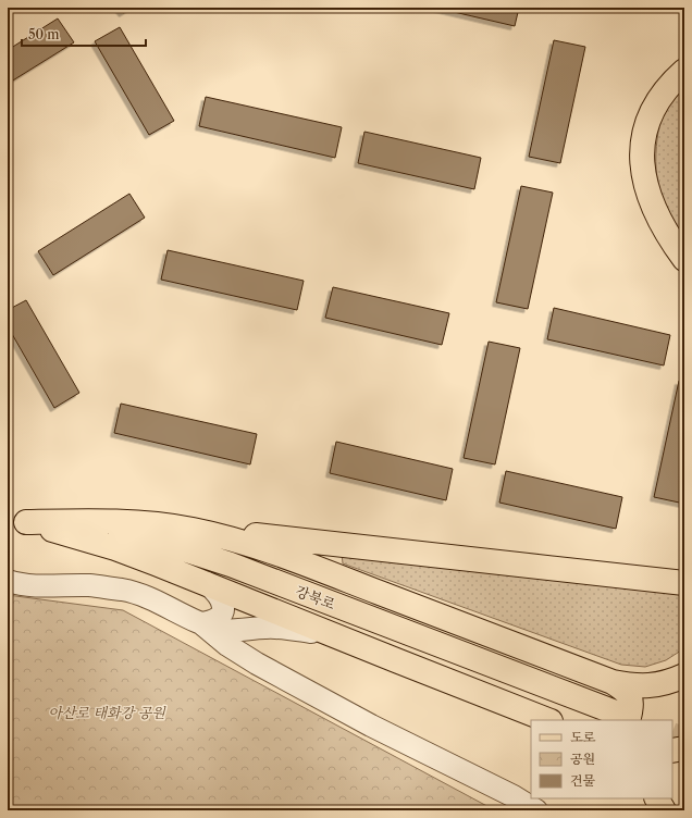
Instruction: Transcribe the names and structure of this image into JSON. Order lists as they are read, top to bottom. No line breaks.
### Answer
{"streets":{"main road":["강북로"]},"parks":["아산로 태화강 공원"],"legend":["도로","공원","건물"],"scale_bar":"50 m"}
